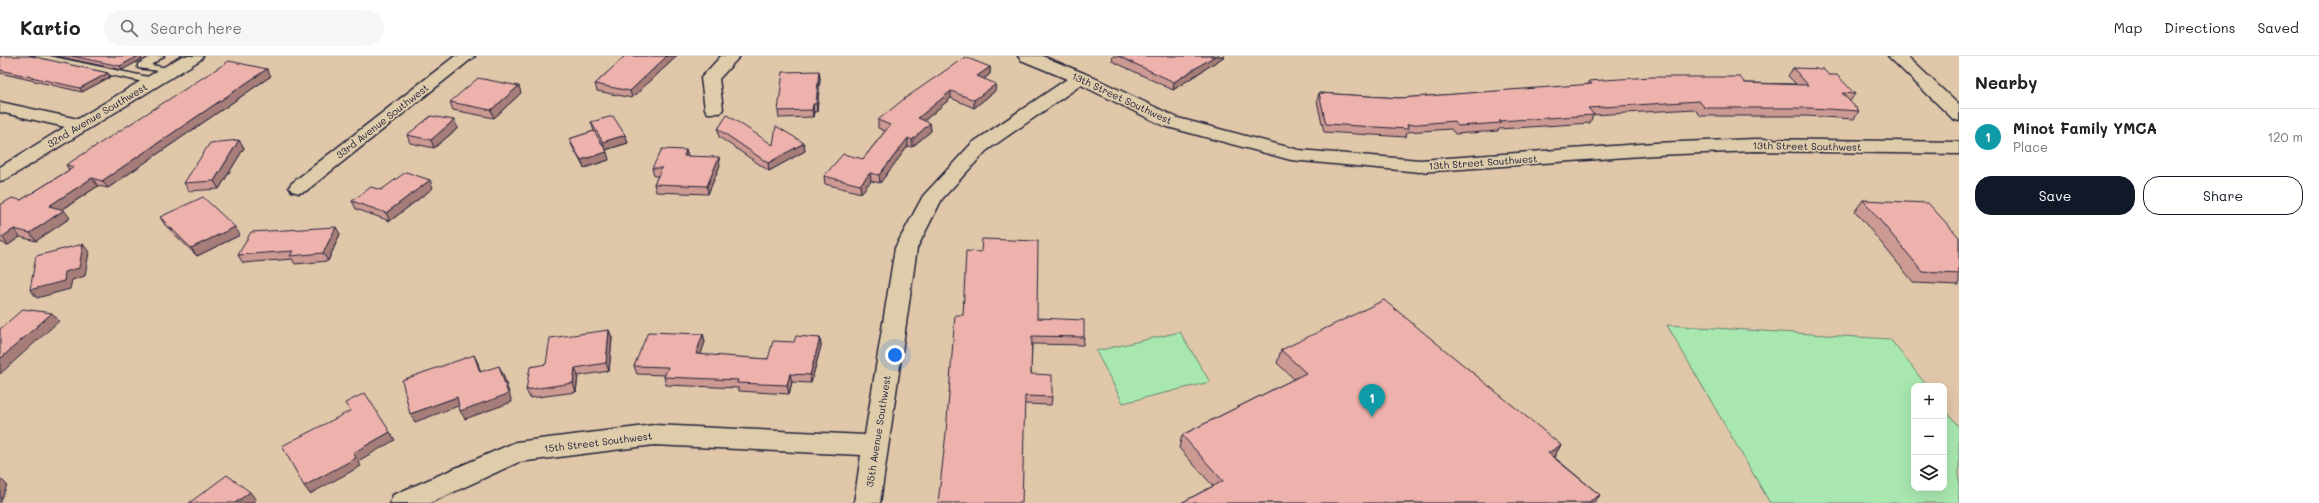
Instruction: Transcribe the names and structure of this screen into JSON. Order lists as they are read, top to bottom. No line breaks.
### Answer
{"streets":{"street":["13th Street Southwest","32nd Avenue Southwest","33rd Avenue Southwest","35th Avenue Southwest","15th Street Southwest"]},"crossings":[["13th Street Southwest","35th Avenue Southwest"],["35th Avenue Southwest","15th Street Southwest"]],"page":{"header":"Kartio","search":"Search here","nav":["Map","Directions","Saved"],"heading":"Nearby","list":[{"mark":"1","name":"Minot Family YMCA","note":"Place","value":"120 m"}],"buttons":["Save","Share"],"map_buttons":["+","−"],"pins":"1"}}
